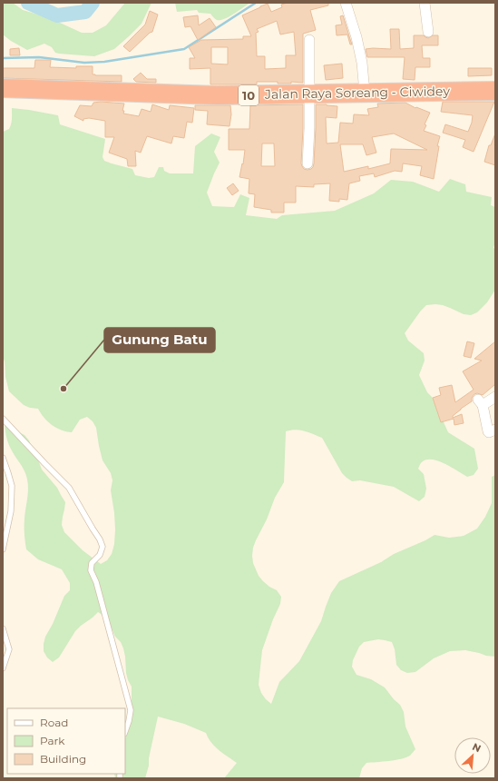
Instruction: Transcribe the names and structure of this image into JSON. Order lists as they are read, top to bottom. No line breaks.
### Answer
{"streets":{"highway":["Jalan Raya Soreang - Ciwidey","10"]},"places":["Gunung Batu"],"legend":["Road","Park","Building"],"north":"top right"}
